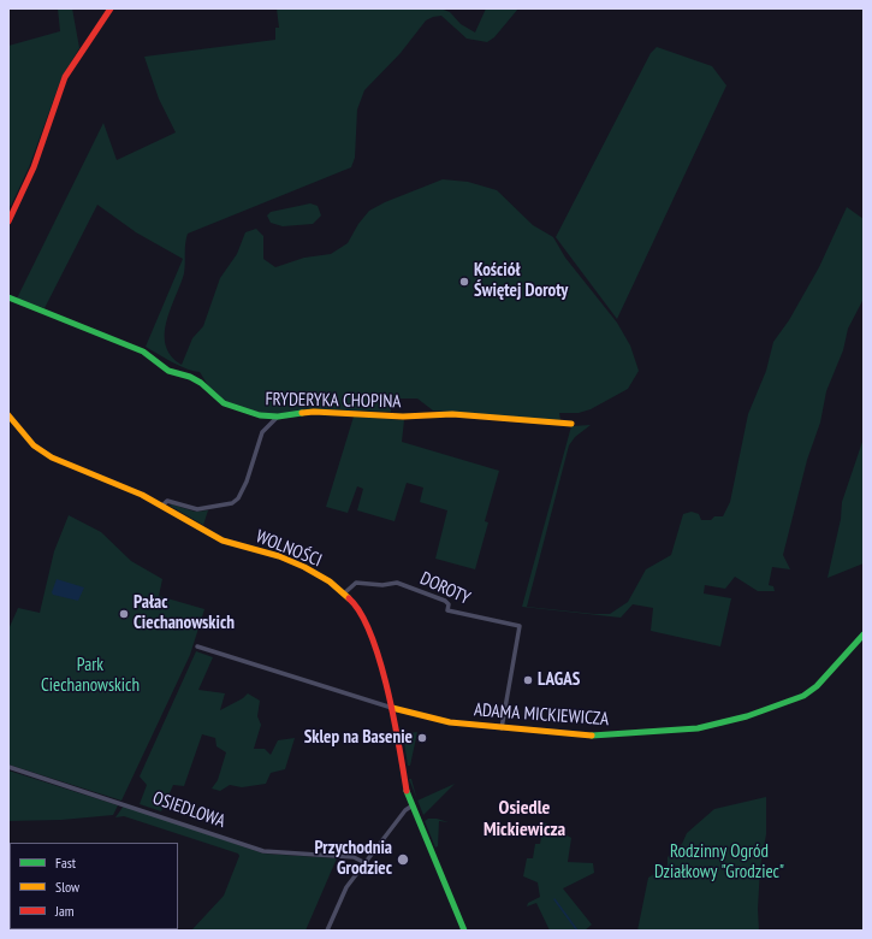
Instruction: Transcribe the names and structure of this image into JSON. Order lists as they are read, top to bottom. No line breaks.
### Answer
{"streets":{"street":["FRYDERYKA CHOPINA","WOLNOŚCI","DOROTY","ADAMA MICKIEWICZA","OSIEDLOWA"]},"crossings":[["WOLNOŚCI","DOROTY"],["WOLNOŚCI","ADAMA MICKIEWICZA"],["DOROTY","ADAMA MICKIEWICZA"]],"districts":["Osiedle Mickiewicza"],"parks":["Park Ciechanowskich","Rodzinny Ogród Działkowy \"Grodziec\""],"places":["Kościół Świętej Doroty","Pałac Ciechanowskich","LAGAS","Sklep na Basenie","Przychodnia Grodziec"],"legend":["Fast","Slow","Jam"]}
